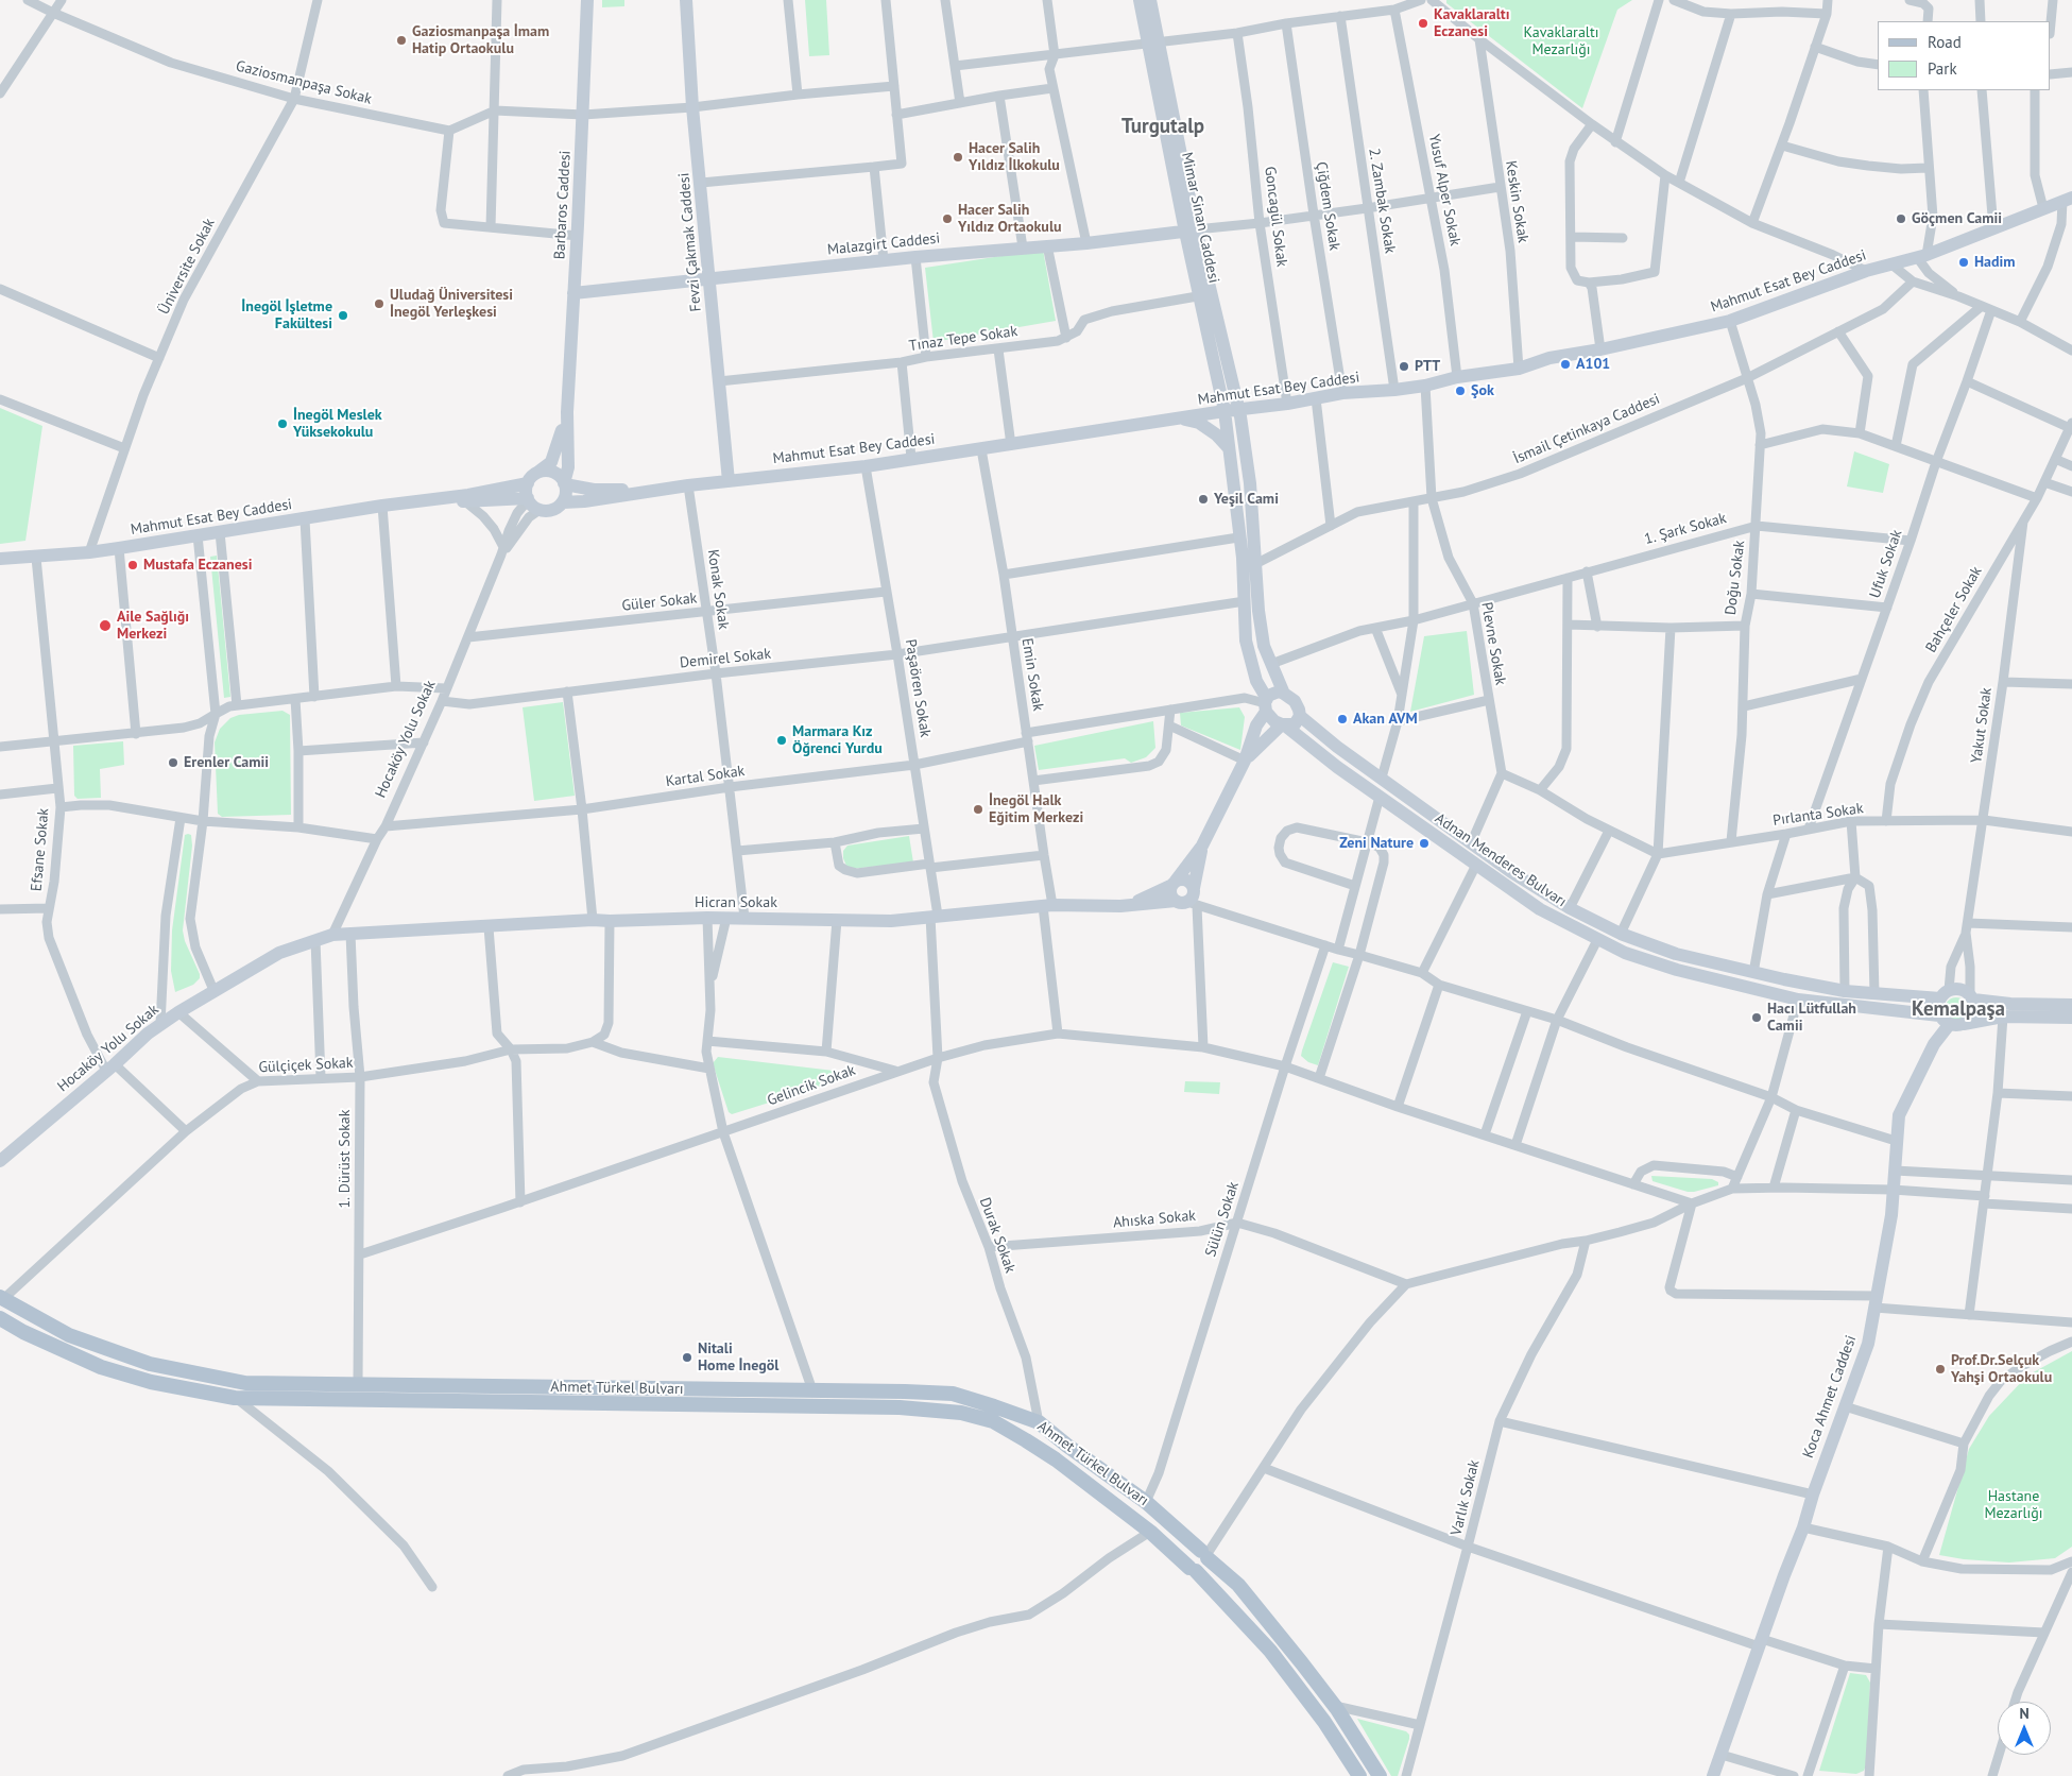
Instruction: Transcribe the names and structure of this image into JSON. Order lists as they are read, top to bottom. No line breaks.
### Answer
{"streets":{"main road":["Barbaros Caddesi","Mimar Sinan Caddesi","Fevzi Çakmak Caddesi","Malazgirt Caddesi","Mahmut Esat Bey Caddesi","Hocaköy Yolu Sokak","Adnan Menderes Bulvarı","Hicran Sokak","Ahmet Türkel Bulvarı","Koca Ahmet Caddesi"],"street":["Gaziosmanpaşa Sokak","Yusuf Alper Sokak","2. Zambak Sokak","Keskin Sokak","Çiğdem Sokak","Goncagül Sokak","Üniversite Sokak","Tınaz Tepe Sokak","İsmail Çetinkaya Caddesi","1. Şark Sokak","Ufuk Sokak","Doğu Sokak","Konak Sokak","Güler Sokak","Bahçeler Sokak","Plevne Sokak","Demirel Sokak","Emin Sokak","Paşaören Sokak","Yakut Sokak","Kartal Sokak","Pırlanta Sokak","Efsane Sokak","Gülçiçek Sokak","Gelincik Sokak","1. Dürüst Sokak","Ahıska Sokak","Sülün Sokak","Durak Sokak","Varlık Sokak"]},"crossings":[["Gaziosmanpaşa Sokak","Üniversite Sokak"],["Yusuf Alper Sokak","Mahmut Esat Bey Caddesi"],["2. Zambak Sokak","Mahmut Esat Bey Caddesi"],["Keskin Sokak","Mahmut Esat Bey Caddesi"],["Barbaros Caddesi","Malazgirt Caddesi"],["Çiğdem Sokak","Mahmut Esat Bey Caddesi"],["Goncagül Sokak","Mahmut Esat Bey Caddesi"],["Mimar Sinan Caddesi","Malazgirt Caddesi"],["Mimar Sinan Caddesi","Mahmut Esat Bey Caddesi"],["Fevzi Çakmak Caddesi","Malazgirt Caddesi"],["Fevzi Çakmak Caddesi","Mahmut Esat Bey Caddesi"],["Fevzi Çakmak Caddesi","Tınaz Tepe Sokak"],["Üniversite Sokak","Mahmut Esat Bey Caddesi"],["Mahmut Esat Bey Caddesi","Doğu Sokak"],["Mahmut Esat Bey Caddesi","Konak Sokak"],["Mahmut Esat Bey Caddesi","Plevne Sokak"],["Mahmut Esat Bey Caddesi","Emin Sokak"],["Mahmut Esat Bey Caddesi","Paşaören Sokak"],["Mahmut Esat Bey Caddesi","Efsane Sokak"],["İsmail Çetinkaya Caddesi","Doğu Sokak"],["İsmail Çetinkaya Caddesi","Plevne Sokak"],["1. Şark Sokak","Ufuk Sokak"],["1. Şark Sokak","Doğu Sokak"],["1. Şark Sokak","Plevne Sokak"],["Ufuk Sokak","Pırlanta Sokak"],["Doğu Sokak","Pırlanta Sokak"],["Konak Sokak","Güler Sokak"],["Konak Sokak","Demirel Sokak"],["Konak Sokak","Kartal Sokak"],["Konak Sokak","Hicran Sokak"],["Güler Sokak","Paşaören Sokak"],["Güler Sokak","Hocaköy Yolu Sokak"],["Bahçeler Sokak","Yakut Sokak"],["Bahçeler Sokak","Pırlanta Sokak"],["Demirel Sokak","Emin Sokak"],["Demirel Sokak","Paşaören Sokak"],["Demirel Sokak","Hocaköy Yolu Sokak"],["Emin Sokak","Kartal Sokak"],["Emin Sokak","Hicran Sokak"],["Emin Sokak","Gelincik Sokak"],["Paşaören Sokak","Kartal Sokak"],["Paşaören Sokak","Hicran Sokak"],["Paşaören Sokak","Gelincik Sokak"],["Paşaören Sokak","Durak Sokak"],["Yakut Sokak","Pırlanta Sokak"],["Hocaköy Yolu Sokak","Kartal Sokak"],["Hocaköy Yolu Sokak","Efsane Sokak"],["Hocaköy Yolu Sokak","Hicran Sokak"],["Hocaköy Yolu Sokak","1. Dürüst Sokak"],["Kartal Sokak","Adnan Menderes Bulvarı"],["Efsane Sokak","Gülçiçek Sokak"],["Adnan Menderes Bulvarı","Koca Ahmet Caddesi"],["Hicran Sokak","1. Dürüst Sokak"],["Gülçiçek Sokak","1. Dürüst Sokak"],["Gülçiçek Sokak","Ahmet Türkel Bulvarı"],["Gelincik Sokak","1. Dürüst Sokak"],["Gelincik Sokak","Sülün Sokak"],["Gelincik Sokak","Durak Sokak"],["1. Dürüst Sokak","Ahmet Türkel Bulvarı"],["Ahıska Sokak","Sülün Sokak"],["Ahıska Sokak","Durak Sokak"],["Sülün Sokak","Ahmet Türkel Bulvarı"],["Durak Sokak","Ahmet Türkel Bulvarı"]],"districts":["Turgutalp","Kemalpaşa"],"parks":["Kavaklaraltı Mezarlığı","Hastane Mezarlığı"],"places":["Kavaklaraltı Eczanesi","Gaziosmanpaşa İmam Hatip Ortaokulu","Hacer Salih Yıldız İlkokulu","Hacer Salih Yıldız Ortaokulu","Göçmen Camii","Hadim","Uludağ Üniversitesi İnegöl Yerleşkesi","İnegöl İşletme Fakültesi","A101","PTT","Şok","İnegöl Meslek Yüksekokulu","Yeşil Cami","Mustafa Eczanesi","Aile Sağlığı Merkezi","Akan AVM","Marmara Kız Öğrenci Yurdu","Erenler Camii","İnegöl Halk Eğitim Merkezi","Zeni Nature","Hacı Lütfullah Camii","Nitali Home İnegöl","Prof.Dr.Selçuk Yahşi Ortaokulu"],"legend":["Road","Park"],"north":"top"}
